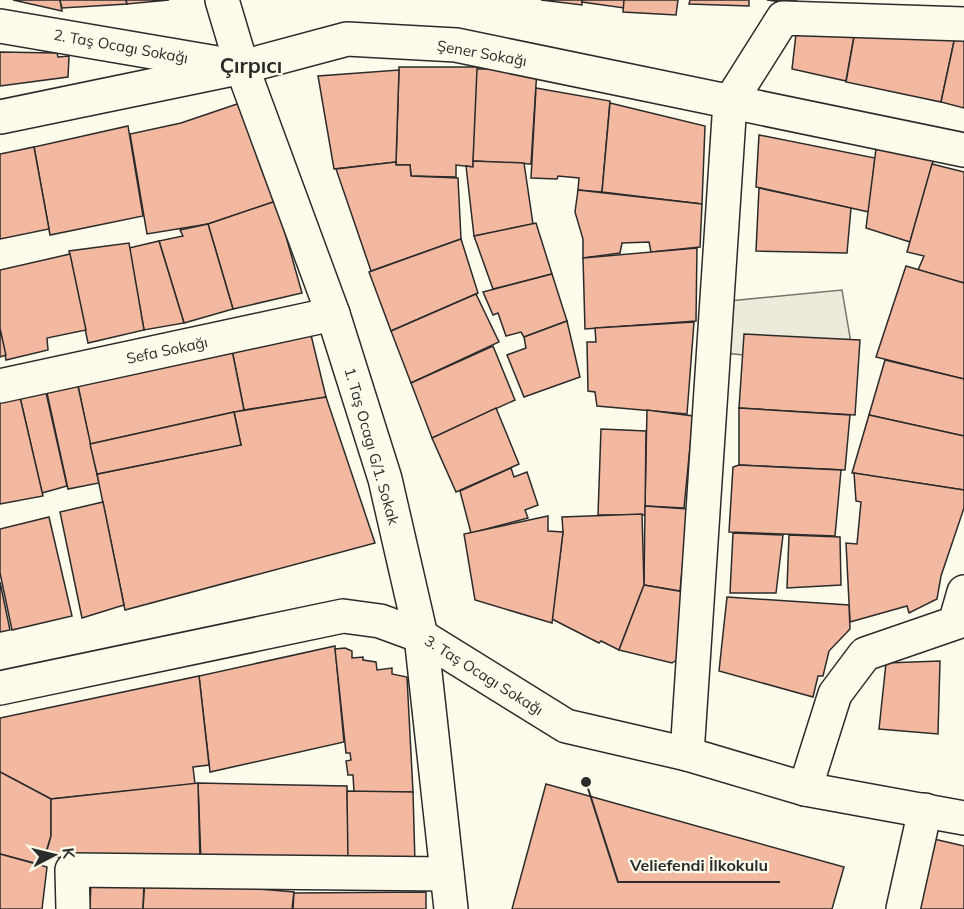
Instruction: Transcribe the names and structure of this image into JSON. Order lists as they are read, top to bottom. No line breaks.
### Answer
{"streets":{"street":["2. Taş Ocagı Sokağı","Şener Sokağı","Sefa Sokağı","1. Taş Ocagı G/1. Sokak","3. Taş Ocagı Sokağı"]},"crossings":[["2. Taş Ocagı Sokağı","Şener Sokağı"],["2. Taş Ocagı Sokağı","1. Taş Ocagı G/1. Sokak"],["Şener Sokağı","1. Taş Ocagı G/1. Sokak"],["Sefa Sokağı","1. Taş Ocagı G/1. Sokak"],["1. Taş Ocagı G/1. Sokak","3. Taş Ocagı Sokağı"]],"districts":["Çırpıcı"],"places":["Veliefendi İlkokulu"],"north":"right"}
